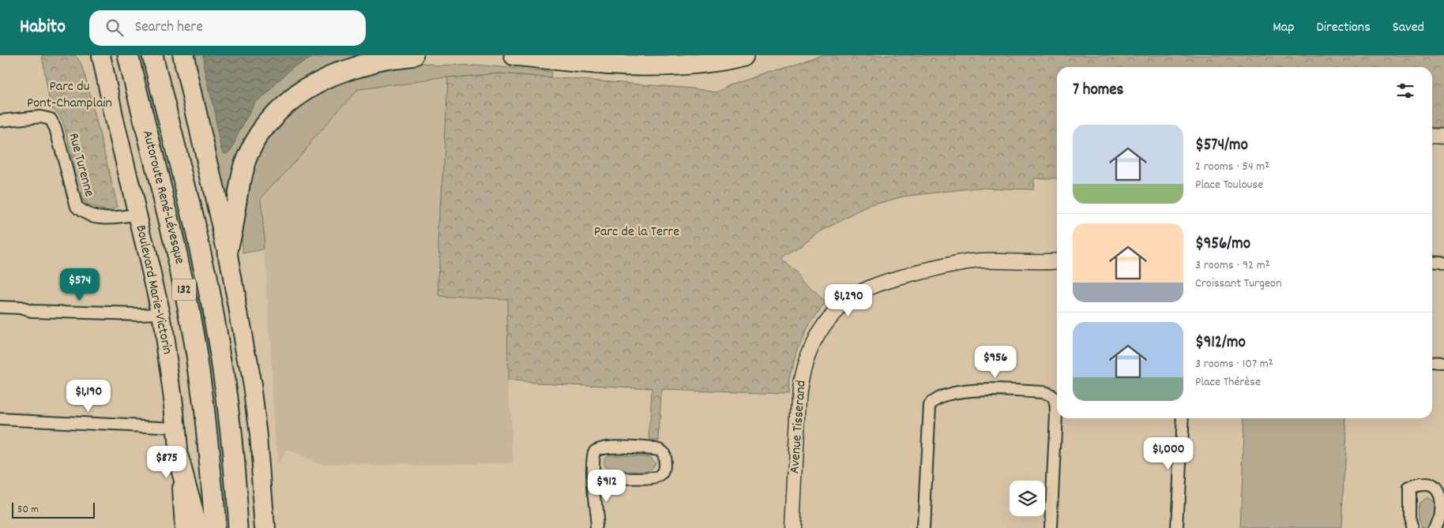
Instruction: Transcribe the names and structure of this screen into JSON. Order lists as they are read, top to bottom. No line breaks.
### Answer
{"streets":{"highway":["Autoroute René-Lévesque","132"],"main road":["Boulevard Marie-Victorin"],"street":["Rue Turenne","Avenue Tisserand"]},"crossings":[["Rue Turenne","Boulevard Marie-Victorin"]],"parks":["Parc du Pont-Champlain","Parc de la Terre"],"scale_bar":"50 m","page":{"header":"Habito","search":"Search here","nav":["Map","Directions","Saved"],"heading":"7 homes","list":[{"name":"$574/mo","note":"2 rooms · 54 m² · Place Toulouse"},{"name":"$956/mo","note":"3 rooms · 92 m² · Croissant Turgeon"},{"name":"$912/mo","note":"3 rooms · 107 m² · Place Thérèse"}],"price":["$574","$1,290","$956","$1,190","$1,000","$875","$912"],"scale":"50 m"}}
